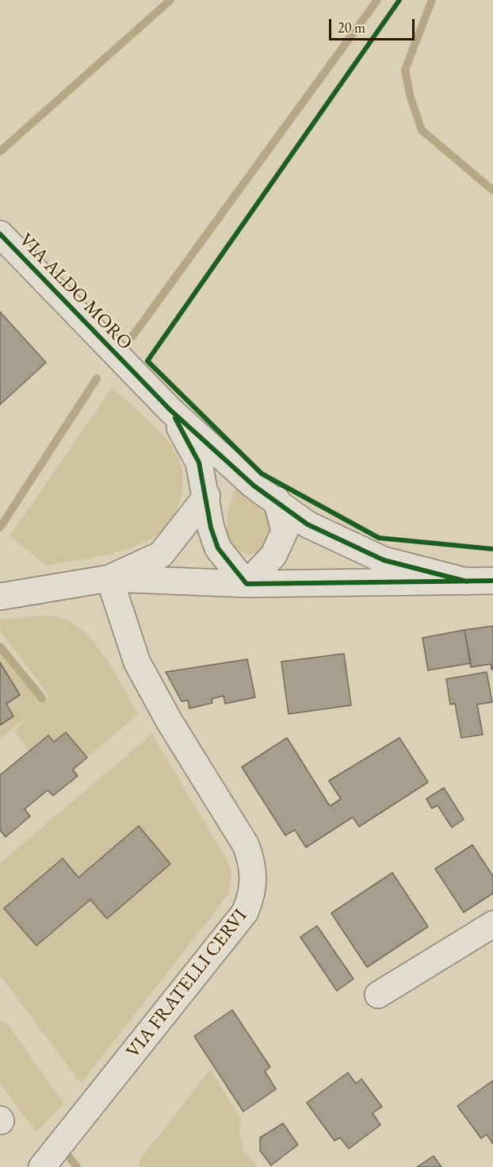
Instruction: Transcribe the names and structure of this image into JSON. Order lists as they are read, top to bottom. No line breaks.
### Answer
{"streets":{"street":["VIA ALDO MORO","VIA FRATELLI CERVI"]},"scale_bar":"20 m"}
